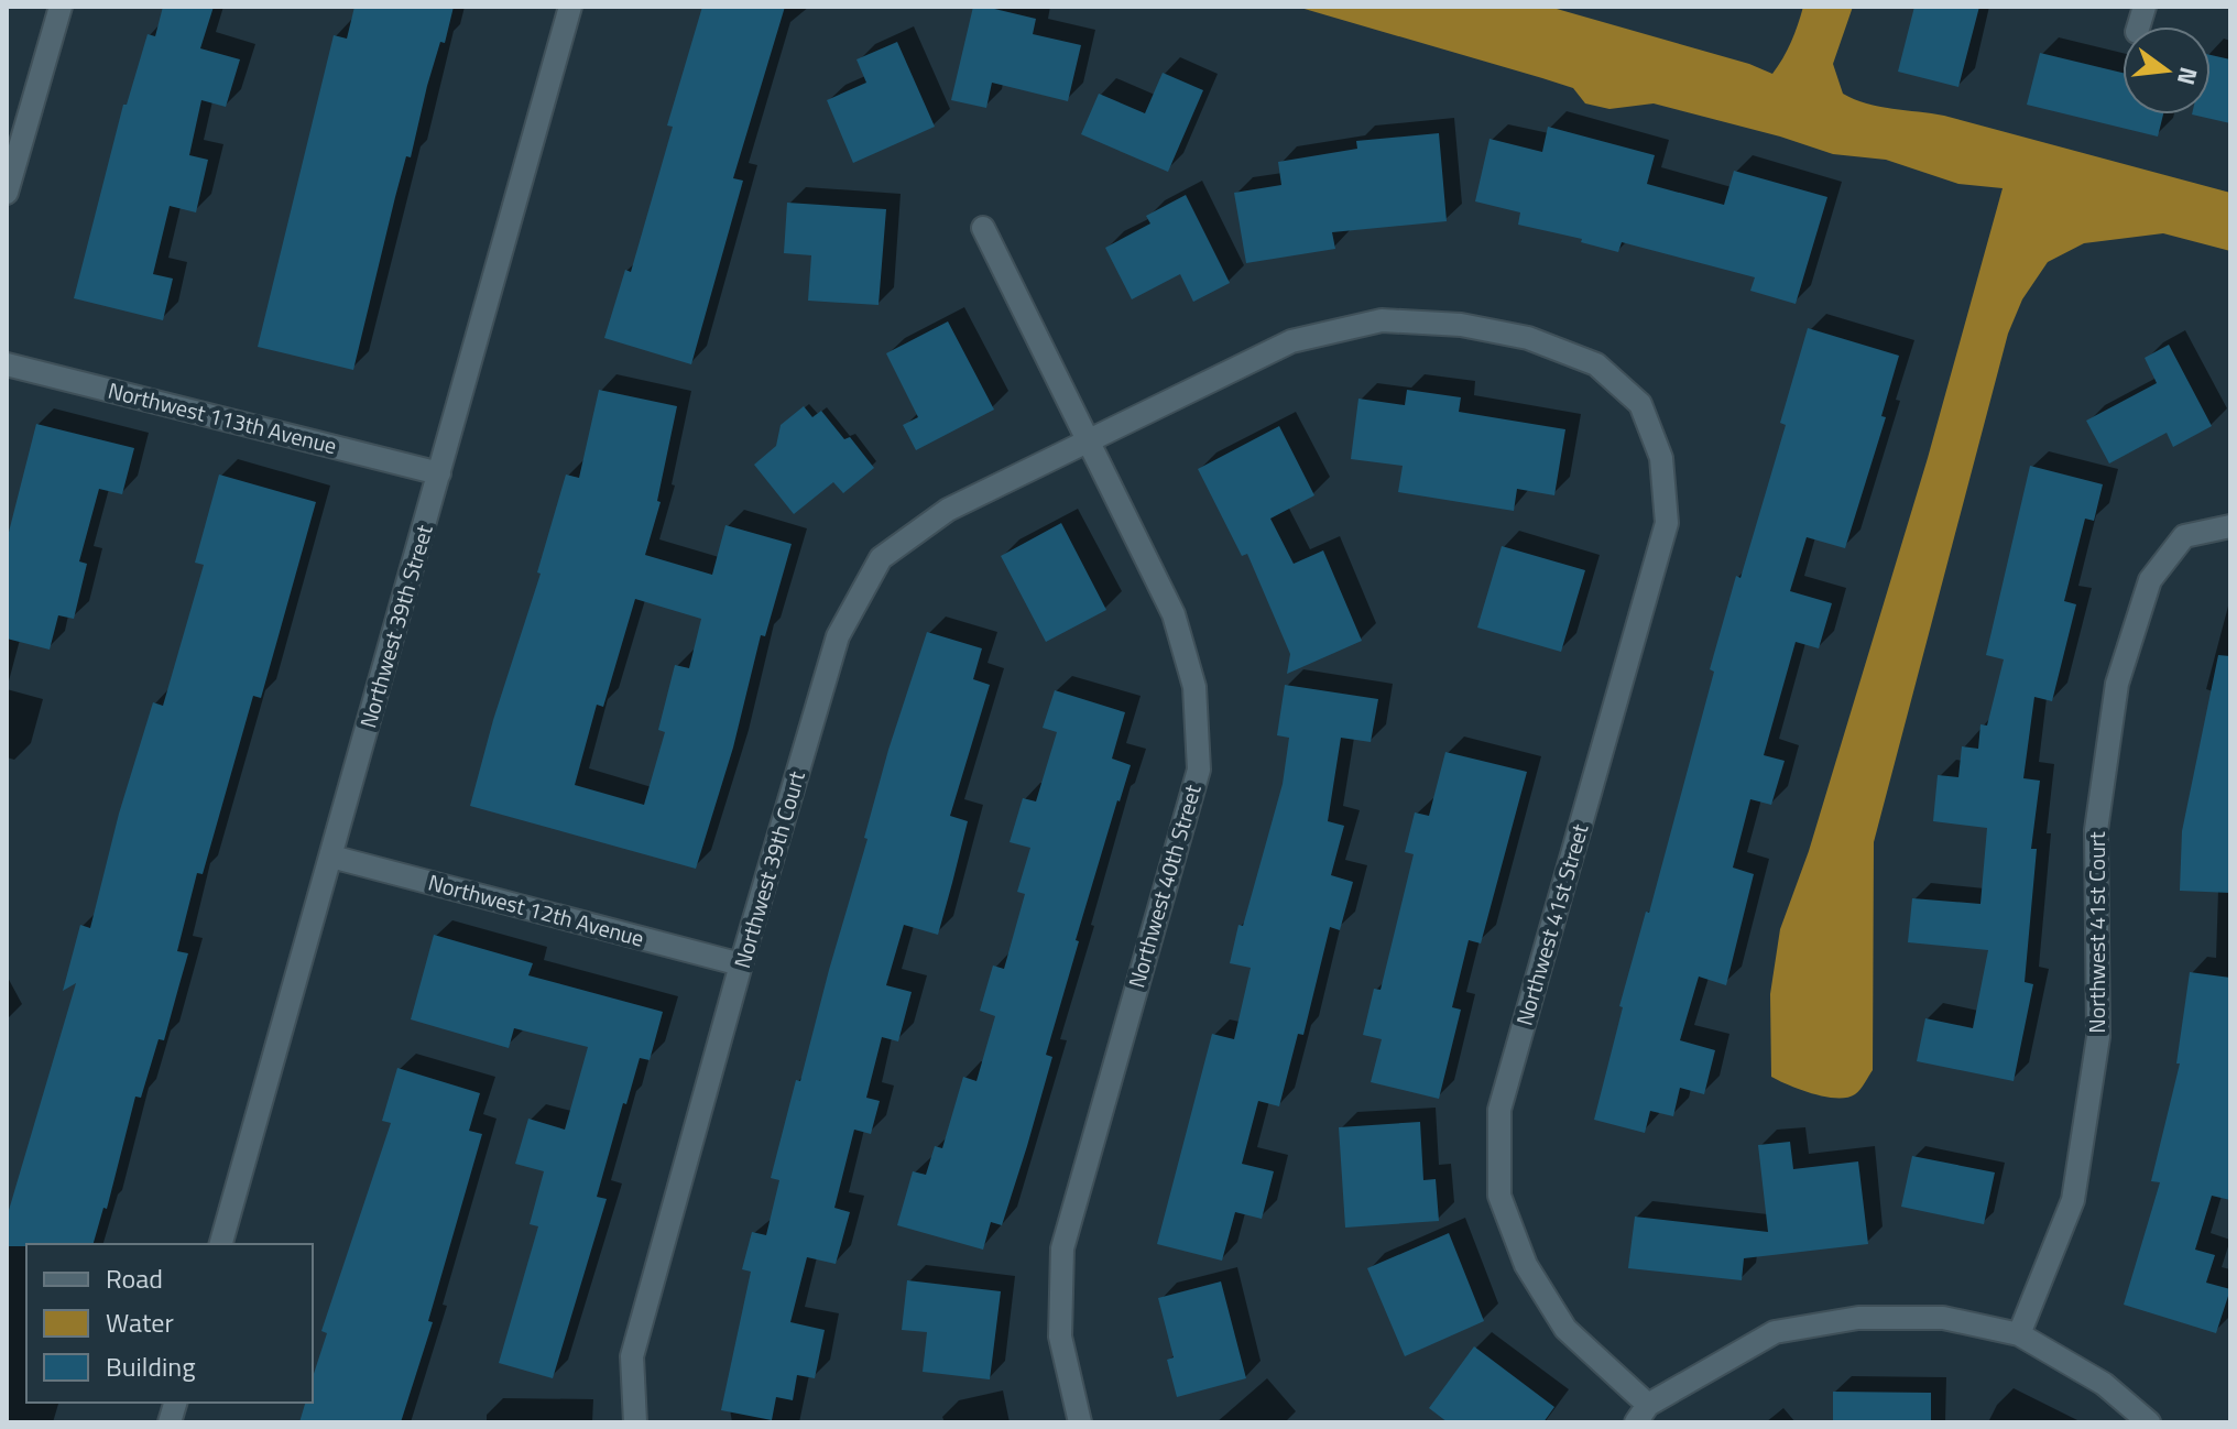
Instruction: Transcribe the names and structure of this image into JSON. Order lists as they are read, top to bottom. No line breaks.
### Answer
{"streets":{"street":["Northwest 113th Avenue","Northwest 39th Street","Northwest 39th Court","Northwest 40th Street","Northwest 12th Avenue","Northwest 41st Street","Northwest 41st Court"]},"crossings":[["Northwest 113th Avenue","Northwest 39th Street"],["Northwest 39th Street","Northwest 12th Avenue"],["Northwest 39th Court","Northwest 40th Street"],["Northwest 39th Court","Northwest 12th Avenue"],["Northwest 39th Court","Northwest 41st Street"],["Northwest 40th Street","Northwest 41st Street"]],"legend":["Road","Water","Building"],"north":"right"}
